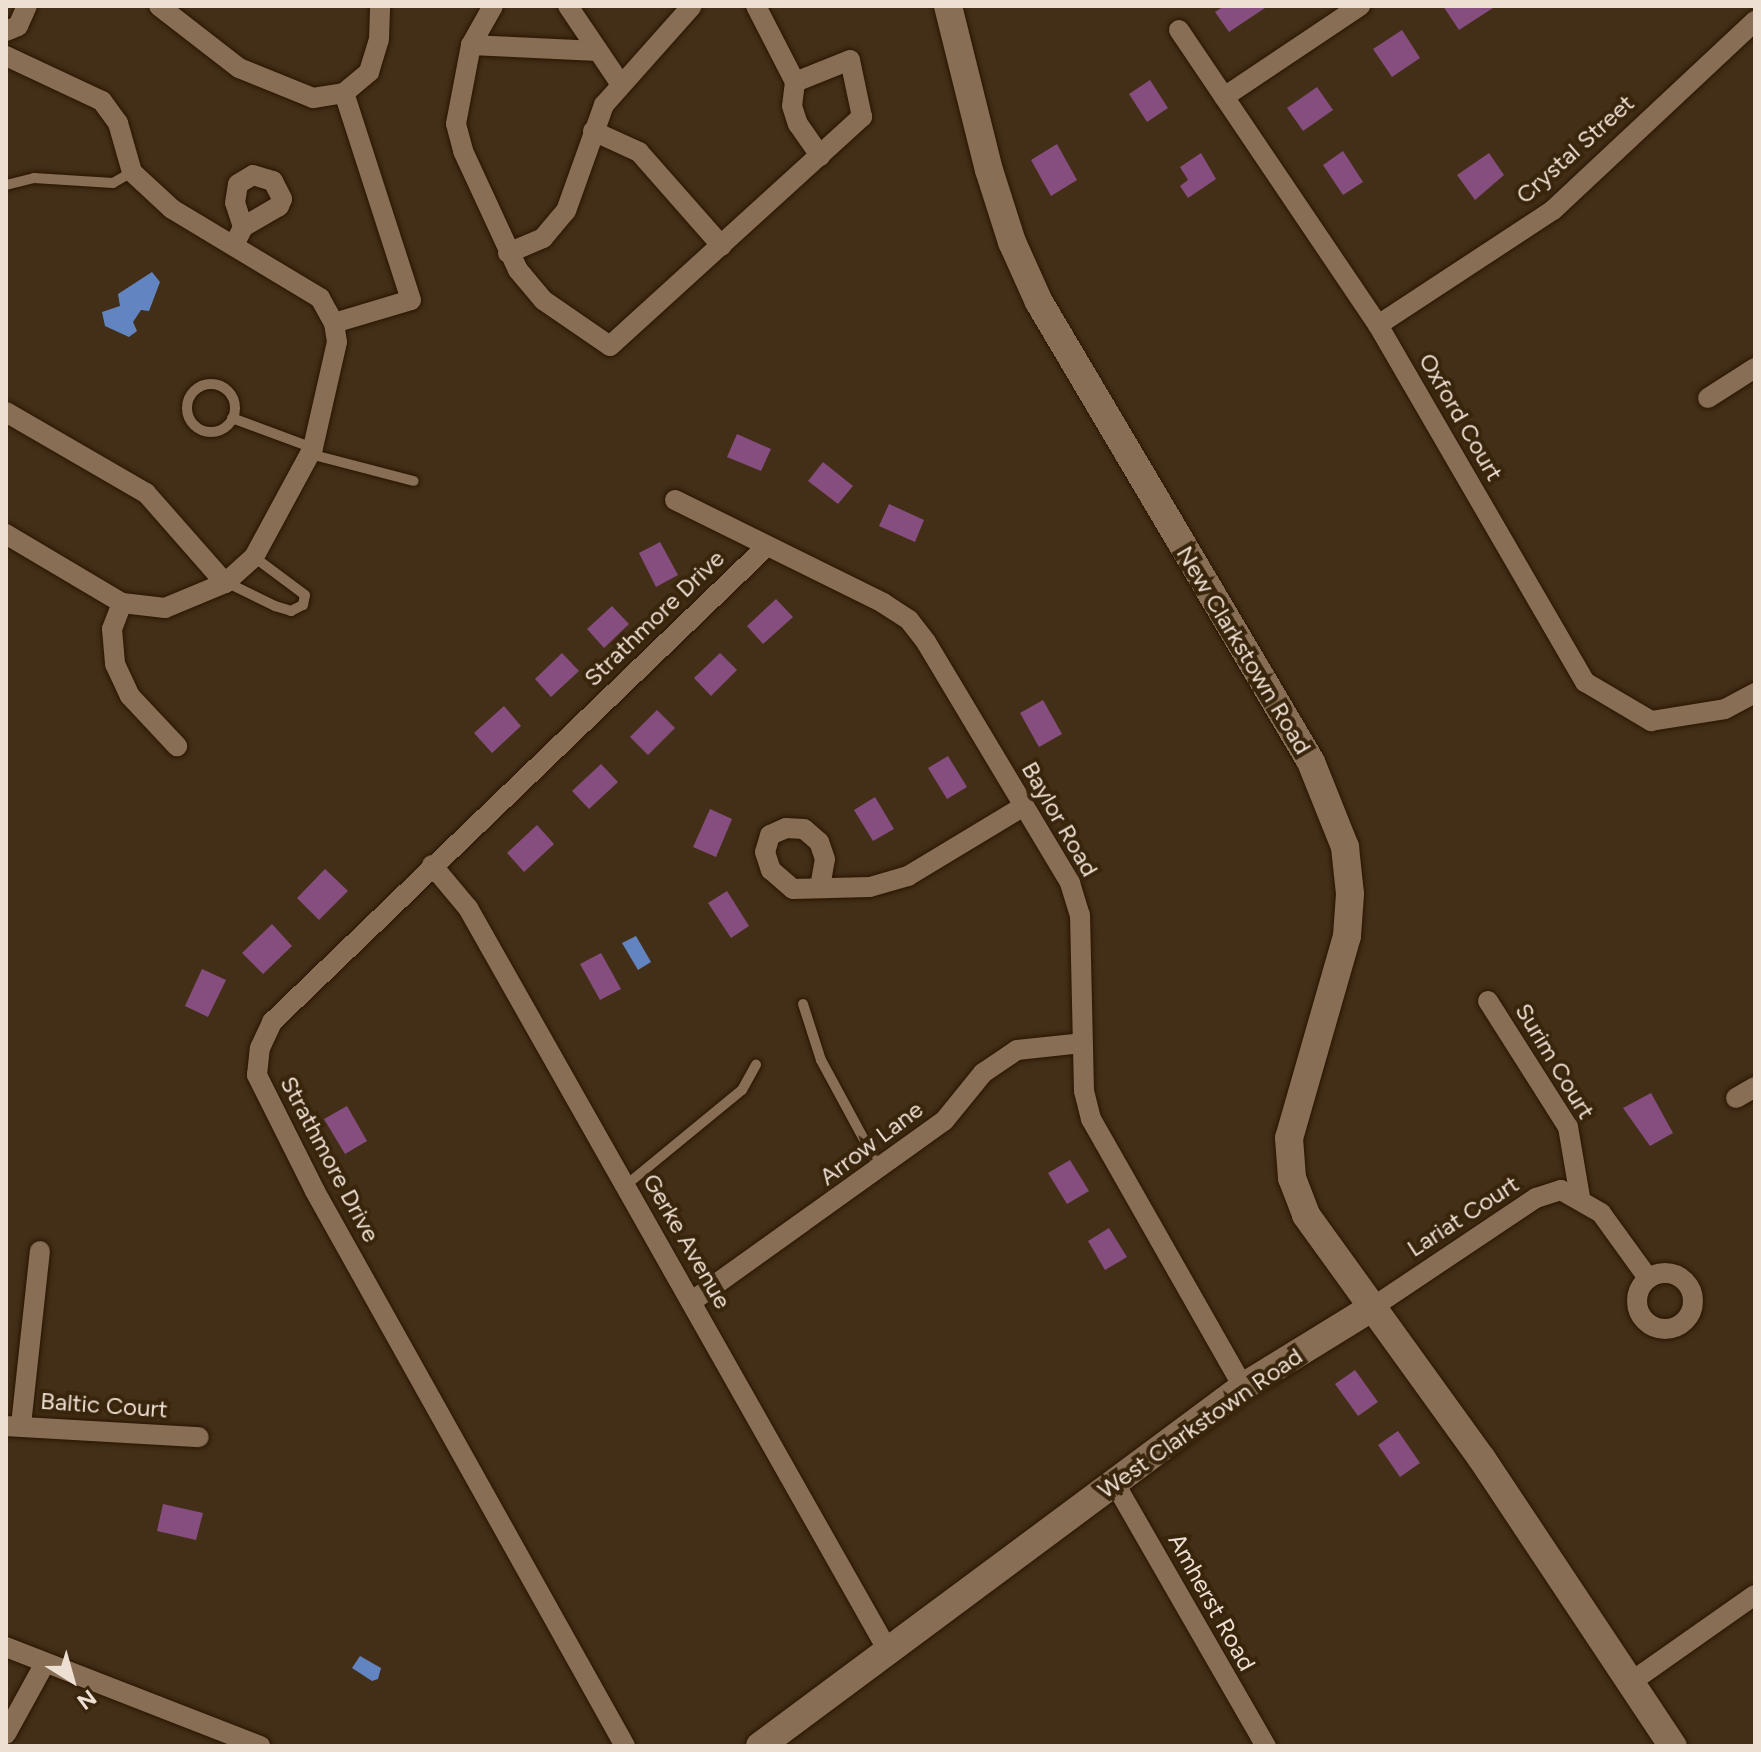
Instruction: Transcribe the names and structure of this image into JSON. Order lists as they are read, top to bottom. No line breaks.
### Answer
{"streets":{"street":["Crystal Street","Oxford Court","Strathmore Drive","New Clarkstown Road","Baylor Road","Surim Court","Arrow Lane","Lariat Court","Gerke Avenue","Baltic Court","West Clarkstown Road","Amherst Road"]},"crossings":[["Crystal Street","Oxford Court"],["Strathmore Drive","Baylor Road"],["Strathmore Drive","Gerke Avenue"],["New Clarkstown Road","Lariat Court"],["New Clarkstown Road","West Clarkstown Road"],["Baylor Road","Arrow Lane"],["Baylor Road","West Clarkstown Road"],["Surim Court","Lariat Court"],["Arrow Lane","Gerke Avenue"],["Lariat Court","West Clarkstown Road"],["Gerke Avenue","West Clarkstown Road"],["West Clarkstown Road","Amherst Road"]],"north":"bottom right"}
